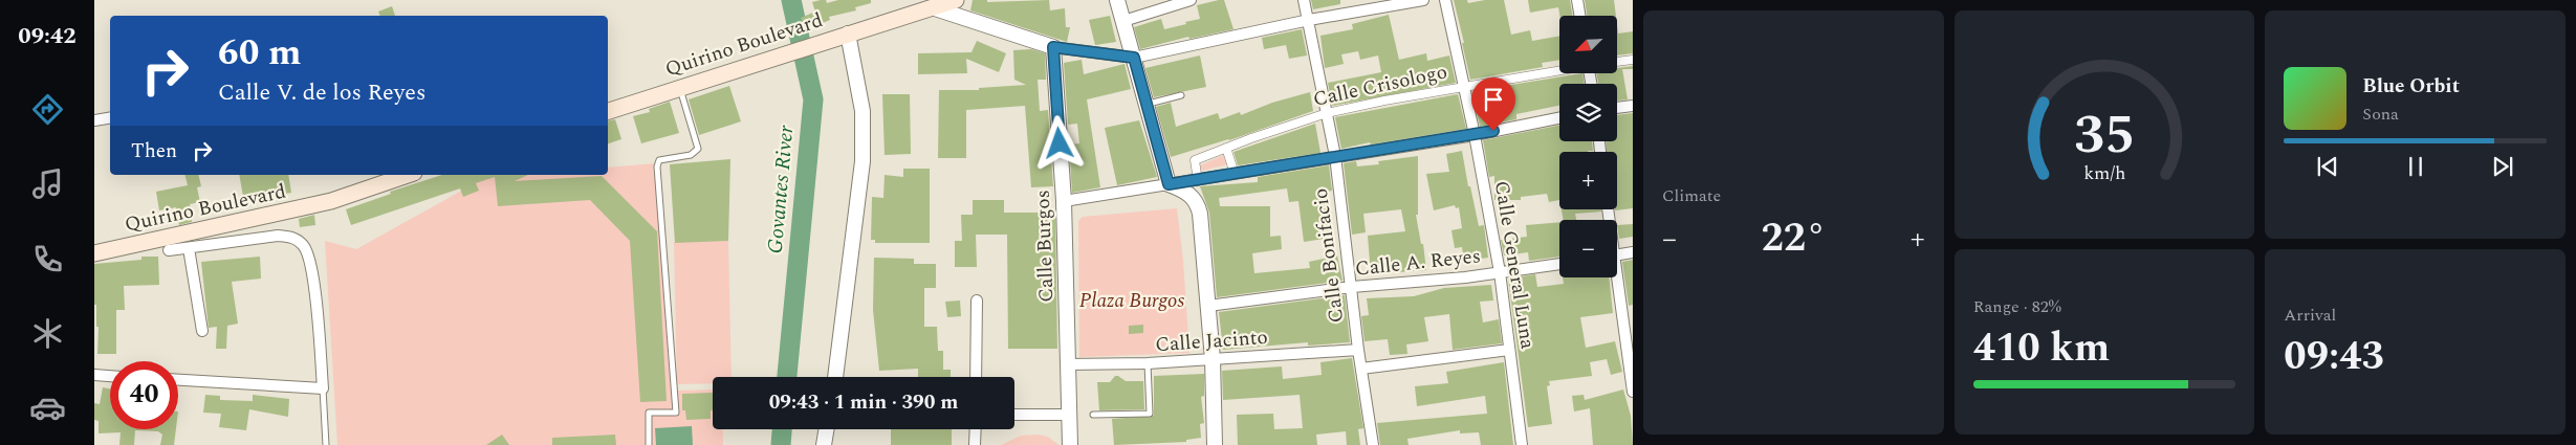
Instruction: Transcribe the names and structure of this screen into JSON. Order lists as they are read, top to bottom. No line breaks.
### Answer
{"streets":{"main road":["Quirino Boulevard"],"street":["Calle Crisologo","Calle Burgos","Calle Bonifacio","Calle A. Reyes","Calle General Luna","Calle Jacinto"]},"crossings":[["Calle Crisologo","Calle Bonifacio"],["Calle Crisologo","Calle General Luna"],["Calle Burgos","Calle Jacinto"],["Calle Bonifacio","Calle A. Reyes"],["Calle Bonifacio","Calle Jacinto"],["Calle A. Reyes","Calle General Luna"]],"water":["Govantes River"],"parks":["Plaza Burgos"],"north":"bottom left","page":{"tabs":"09:42","tile":["Climate",["Range · 82%","410 km"],["Arrival","09:43"]],"map_buttons":["+","−"],"turn":["60 m","Calle V. de los Reyes"],"song":["Blue Orbit","Sona"],"then":"Then","heat":["−","22°","+"],"limit":"40","trip":"09:43 · 1 min · 390 m","gauge":["35","km/h"]}}
